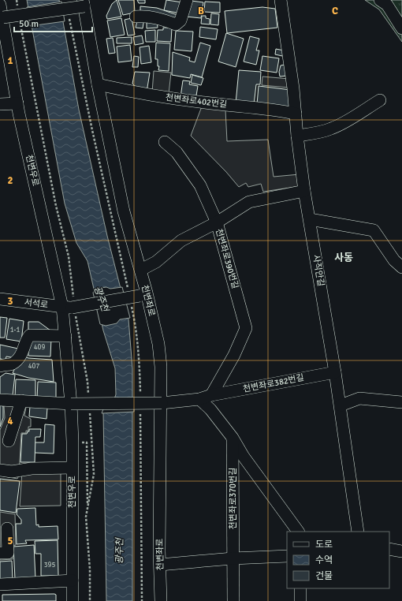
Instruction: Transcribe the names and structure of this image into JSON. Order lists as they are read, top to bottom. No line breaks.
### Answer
{"streets":{"street":["천변좌로402번길","천변우로","천변좌로390번길","사직안길","천변좌로","서석로","천변좌로382번길","천변좌로370번길"]},"crossings":[["천변좌로402번길","사직안길"],["천변좌로402번길","천변좌로"],["천변우로","천변좌로"],["천변우로","서석로"],["천변우로","천변좌로382번길"],["천변좌로390번길","사직안길"],["천변좌로390번길","천변좌로"],["천변좌로390번길","천변좌로382번길"],["사직안길","천변좌로382번길"],["천변좌로","서석로"],["천변좌로","천변좌로382번길"]],"districts":["사동"],"water":["광주천"],"house_numbers":["1-1","409","407","395"],"legend":["도로","수역","건물"],"scale_bar":"50 m","grid":{"columns":["B","C"],"rows":["1","2","3","4","5"]}}
